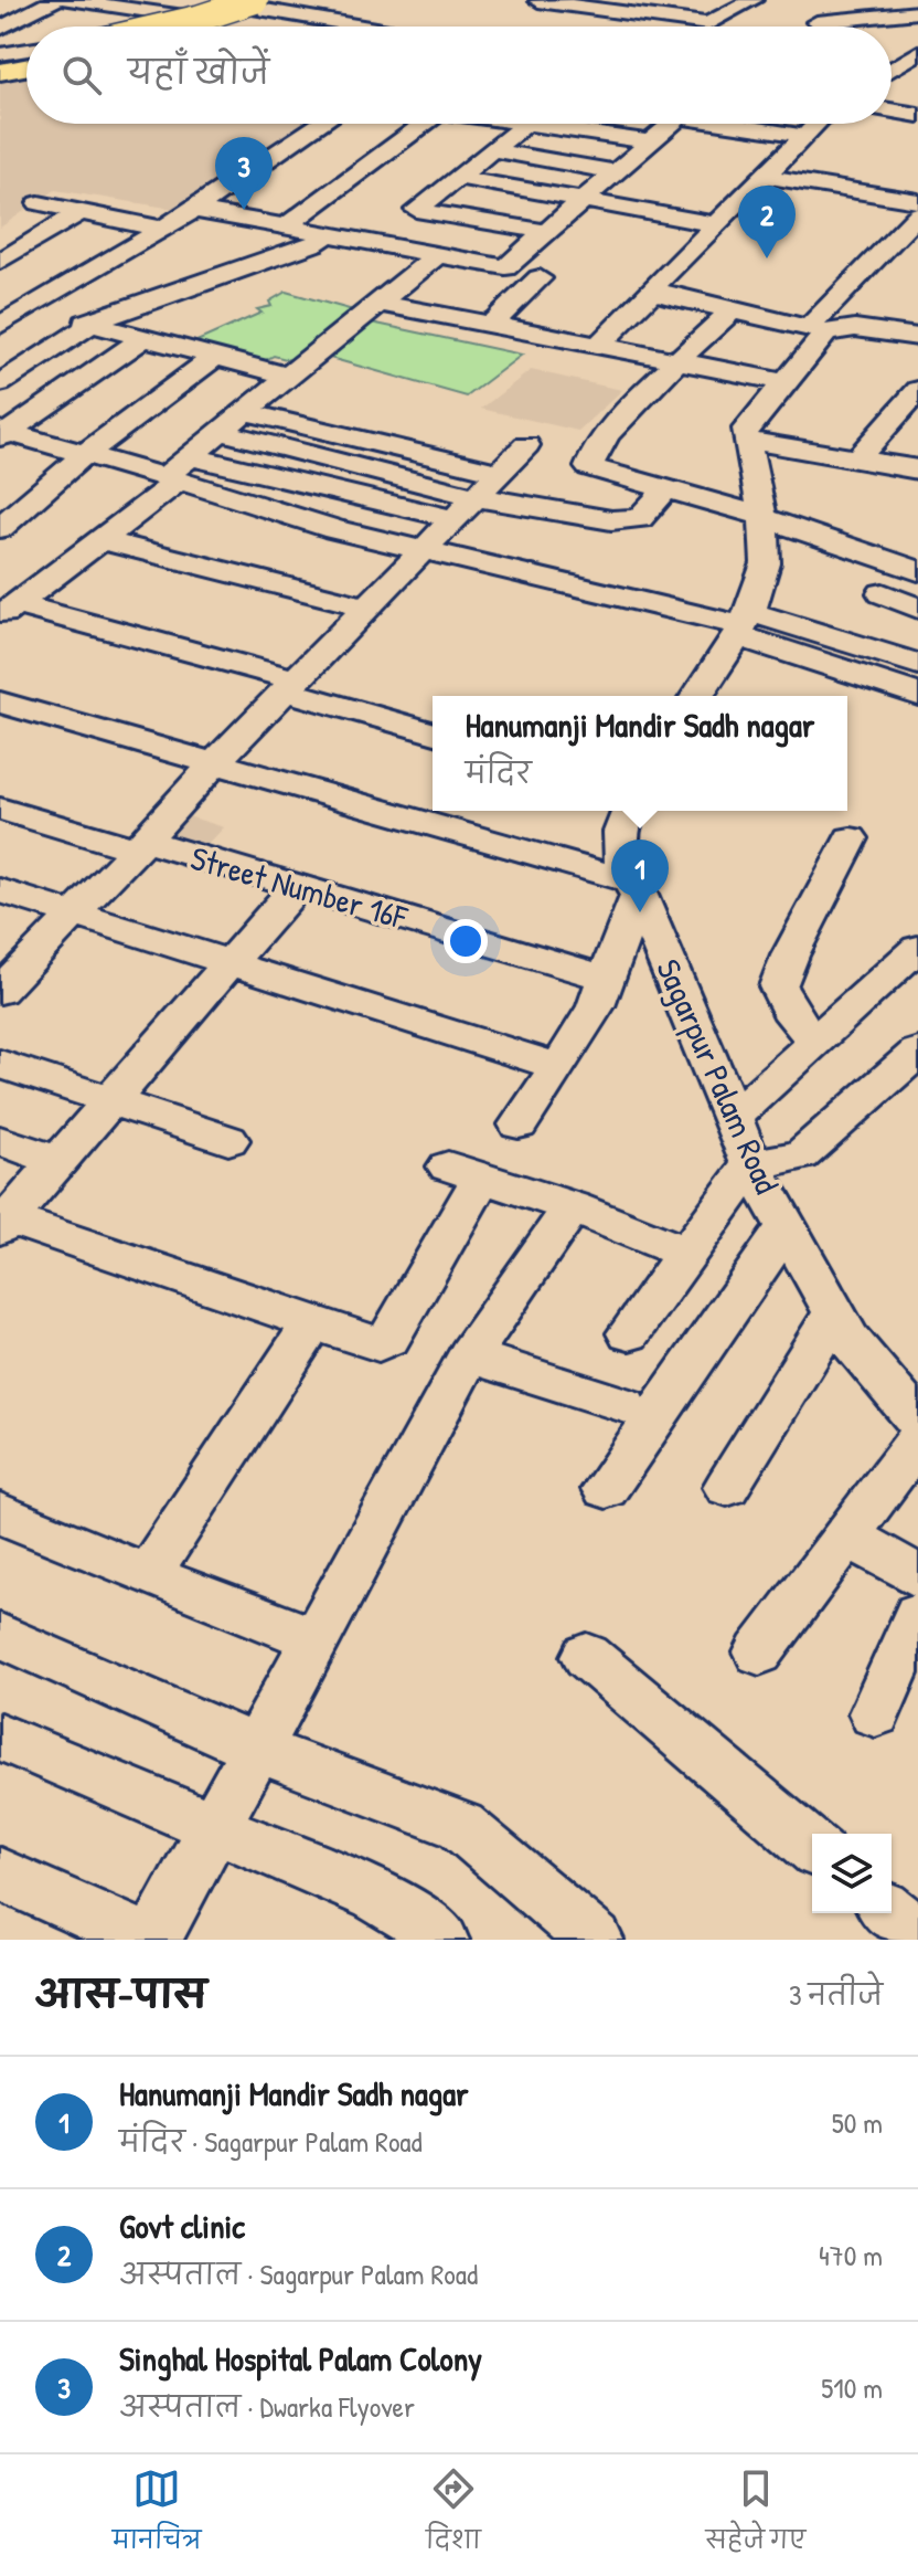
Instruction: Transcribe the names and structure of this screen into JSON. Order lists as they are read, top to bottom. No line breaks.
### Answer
{"streets":{"street":["Street Number 16F","Sagarpur Palam Road"]},"page":{"search":"यहाँ खोजें","pins":["3","2","1"],"popup":["Hanumanji Mandir Sadh nagar","मंदिर"],"heading":["आस-पास","3 नतीजे"],"list":[{"mark":"1","name":"Hanumanji Mandir Sadh nagar","note":"मंदिर · Sagarpur Palam Road","value":"50 m"},{"mark":"2","name":"Govt clinic","note":"अस्पताल · Sagarpur Palam Road","value":"470 m"},{"mark":"3","name":"Singhal Hospital Palam Colony","note":"अस्पताल · Dwarka Flyover","value":"510 m"}],"nav":["मानचित्र","दिशा","सहेजे गए"]}}
